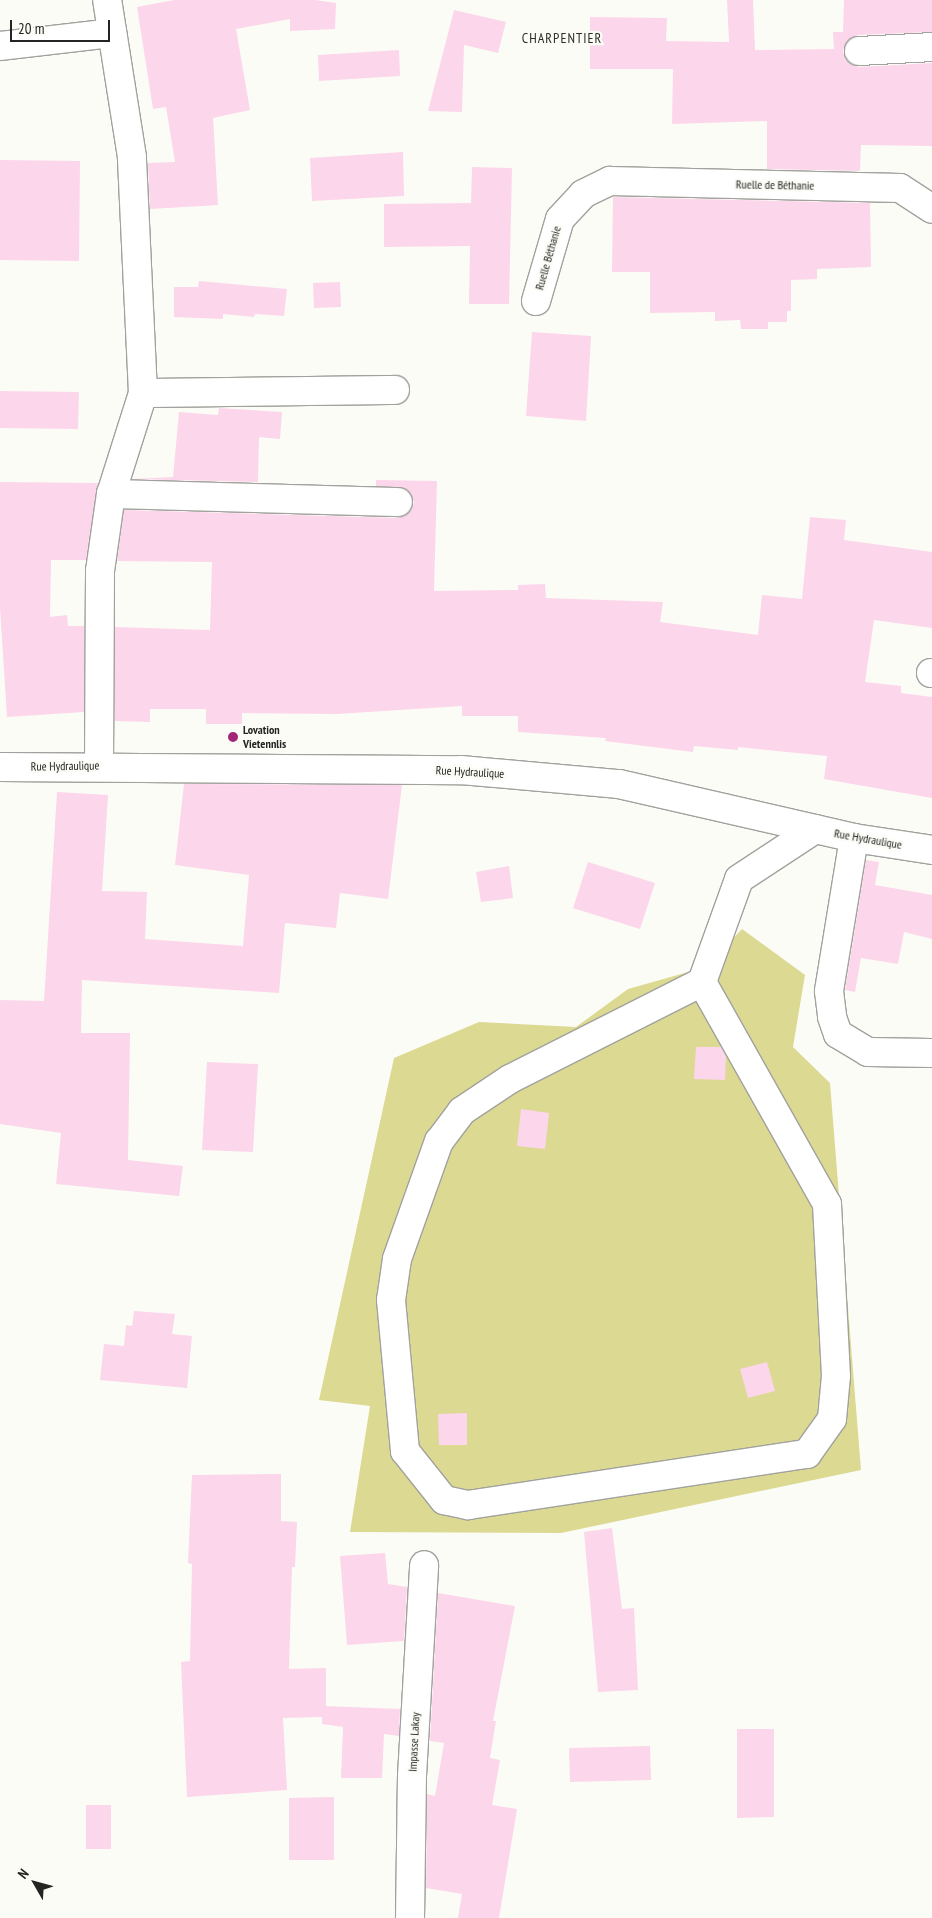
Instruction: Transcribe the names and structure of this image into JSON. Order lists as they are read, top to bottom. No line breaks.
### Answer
{"streets":{"street":["Ruelle de Béthanie","Ruelle Béthanie","Rue Hydraulique","Impasse Lakay"]},"crossings":[["Ruelle de Béthanie","Ruelle Béthanie"]],"districts":["CHARPENTIER"],"places":["Lovation Vietennlis"],"scale_bar":"20 m","north":"top left"}
